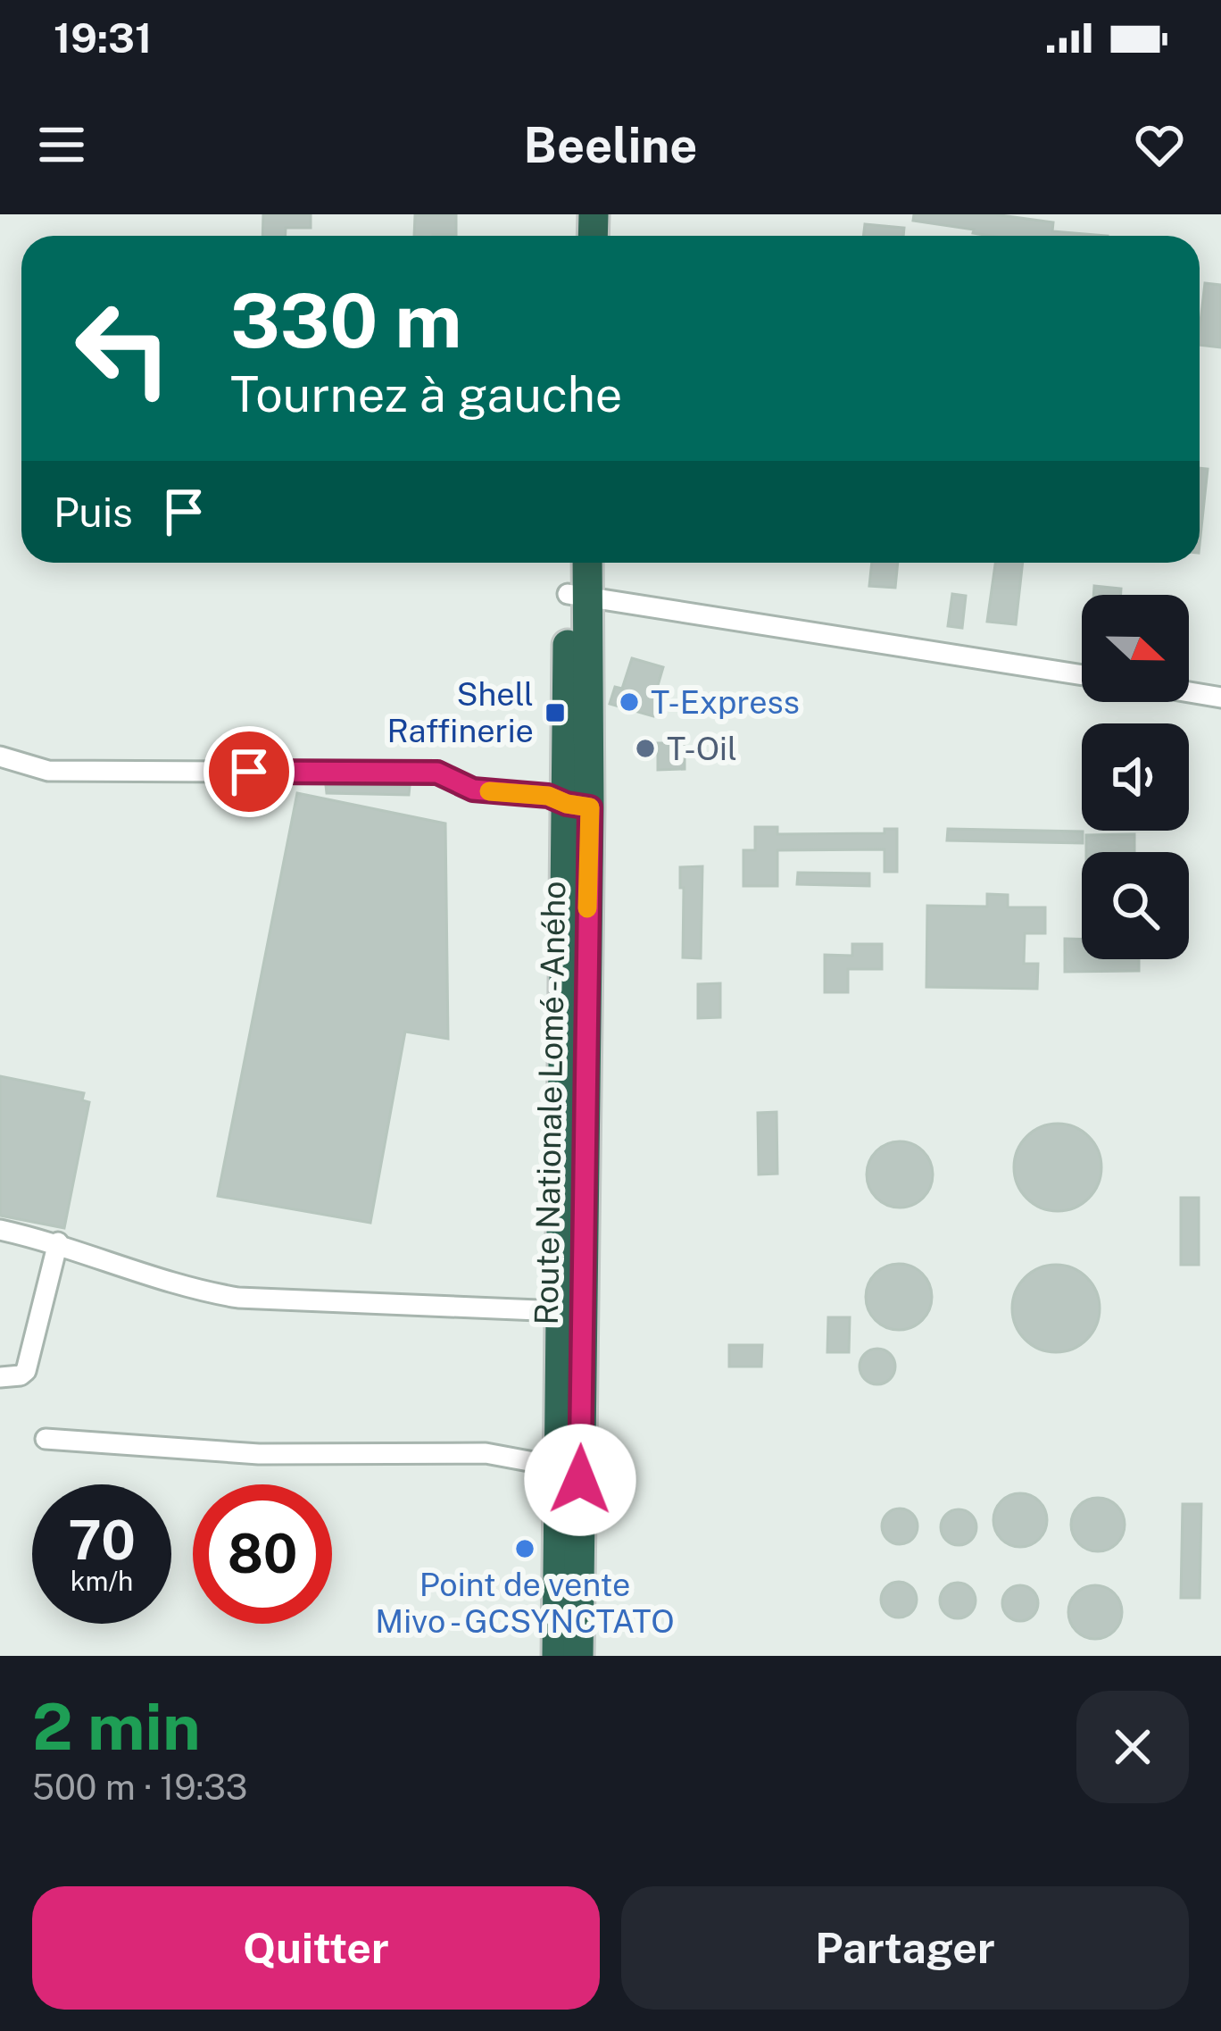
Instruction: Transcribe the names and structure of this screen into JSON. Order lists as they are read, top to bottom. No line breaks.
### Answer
{"streets":{"highway":["Route Nationale Lomé - Aného"]},"places":{"other":["T-Express","T-Oil","Point de vente Mivo - GCSYNCTATO"],"transit":["Shell Raffinerie"]},"north":"right","page":{"status":"19:31","header":"Beeline","turn":["330 m","Tournez à gauche"],"then":"Puis","speed":"70 km/h","limit":"80","heading":["2 min","500 m · 19:33"],"buttons":["Quitter","Partager"]}}
